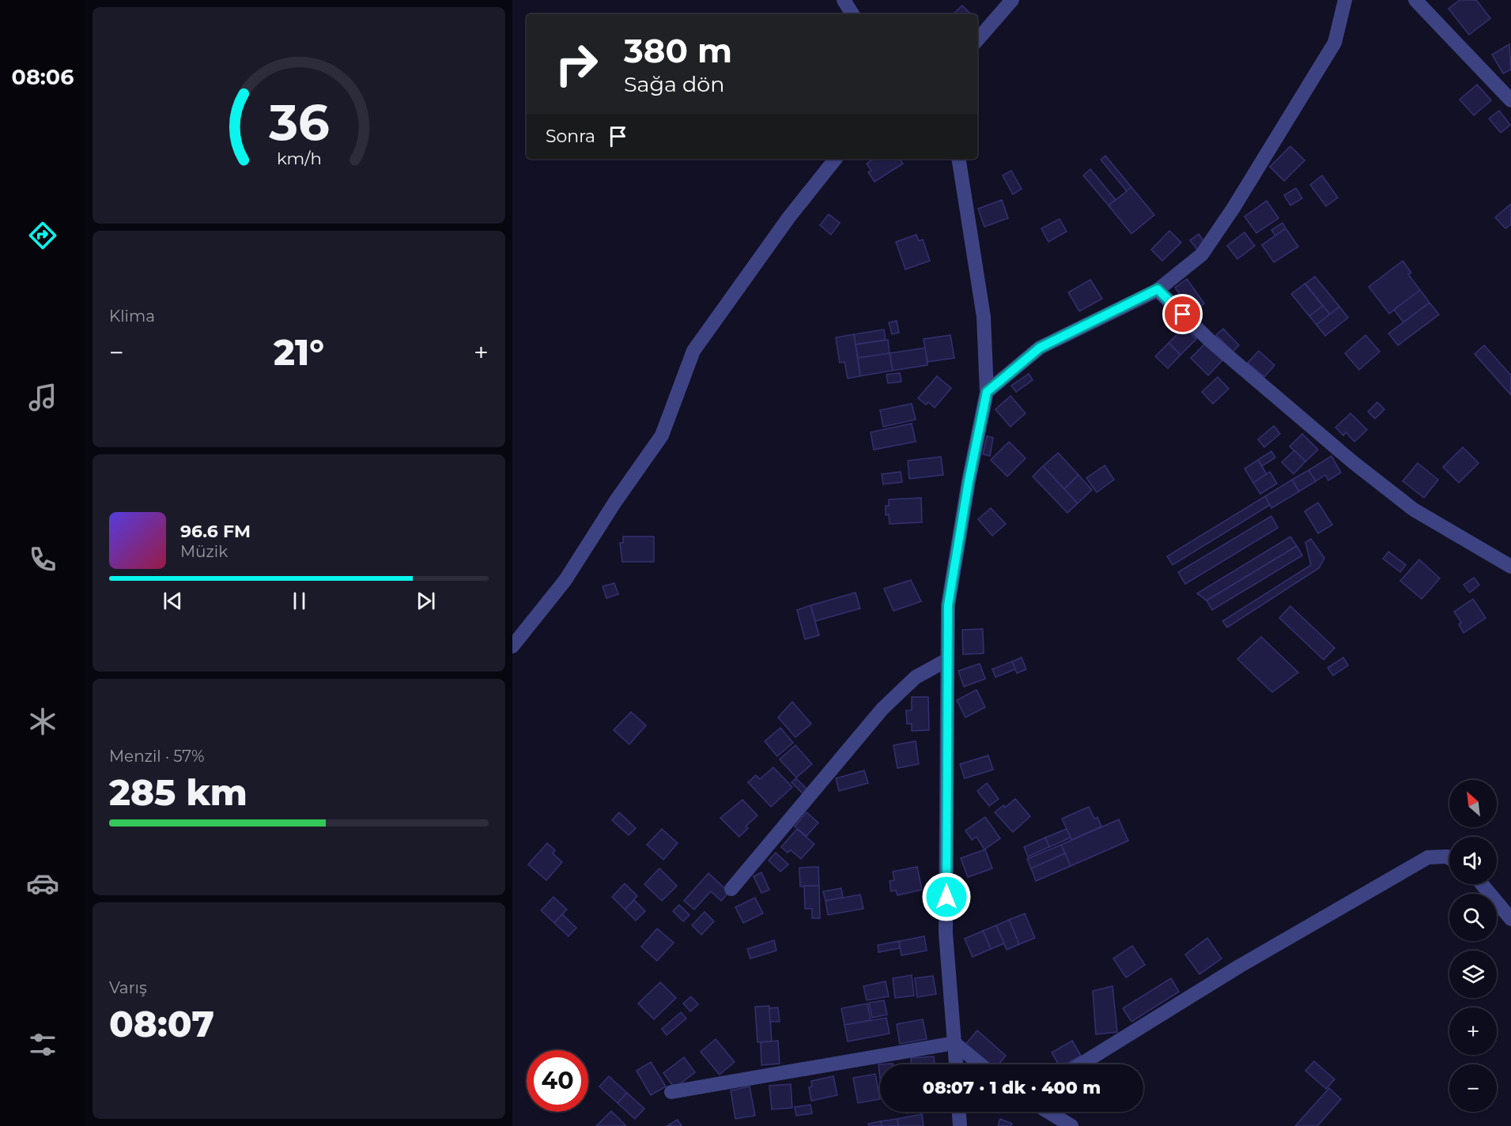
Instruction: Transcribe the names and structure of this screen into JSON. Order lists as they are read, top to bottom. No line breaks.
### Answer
{"north":"top left","page":{"tabs":"08:06","turn":["380 m","Sağa dön"],"then":"Sonra","tile":["Klima",["Menzil · 57%","285 km"],["Varış","08:07"]],"heat":["−","21°","+"],"song":["96.6 FM","Müzik"],"map_buttons":["+","−"],"limit":"40","trip":"08:07 · 1 dk · 400 m","gauge":["36","km/h"]}}
